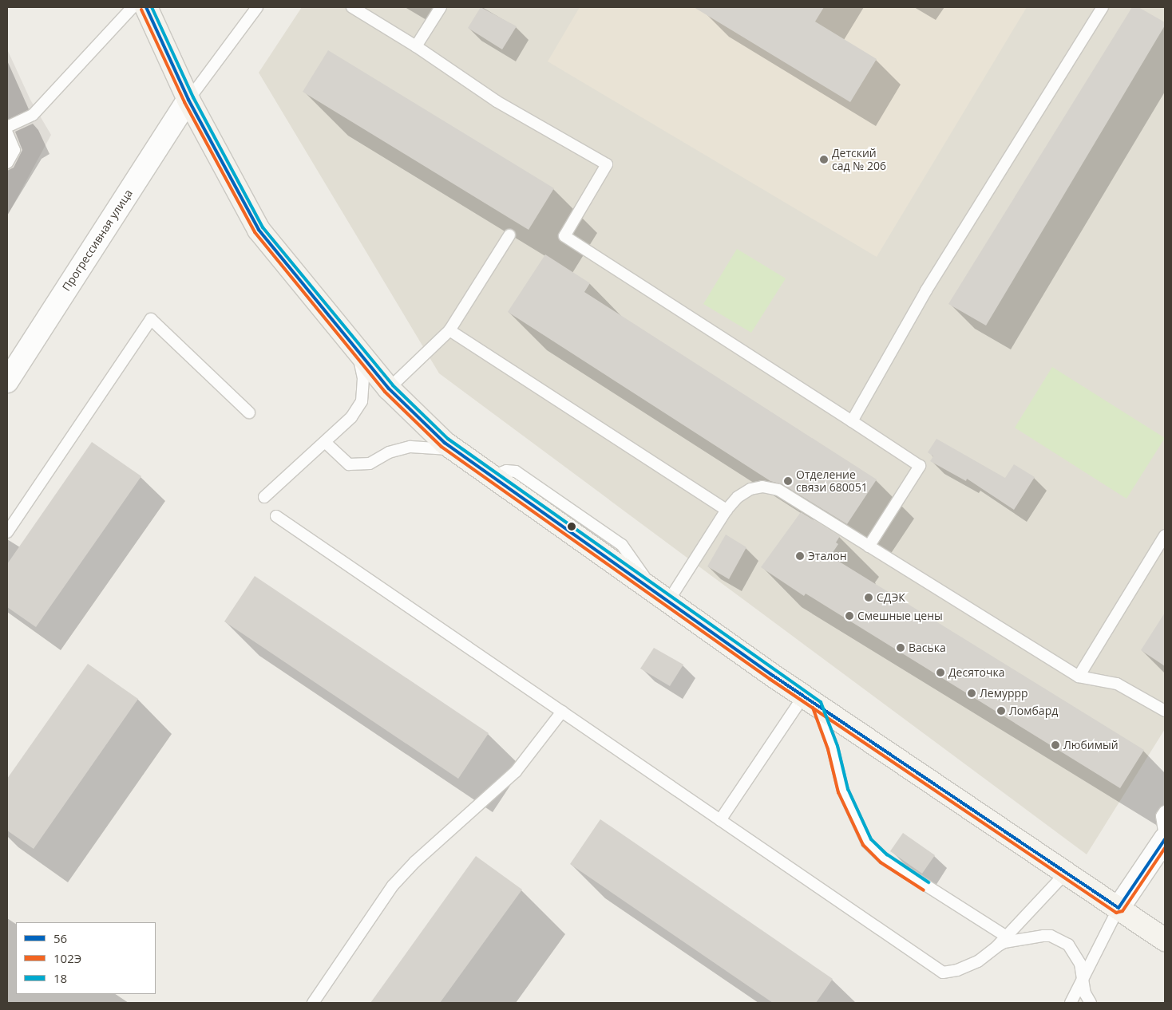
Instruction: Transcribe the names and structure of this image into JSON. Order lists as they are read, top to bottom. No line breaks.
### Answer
{"streets":{"street":["Прогрессивная улица"]},"places":["Детский сад № 206","Отделение связи 680051","Эталон","СДЭК","Смешные цены","Васька","Десяточка","Лемуррр","Ломбард","Любимый"],"lines":["transit line 56","transit line 18","transit line 102Э"],"legend":["56","102Э","18"]}
